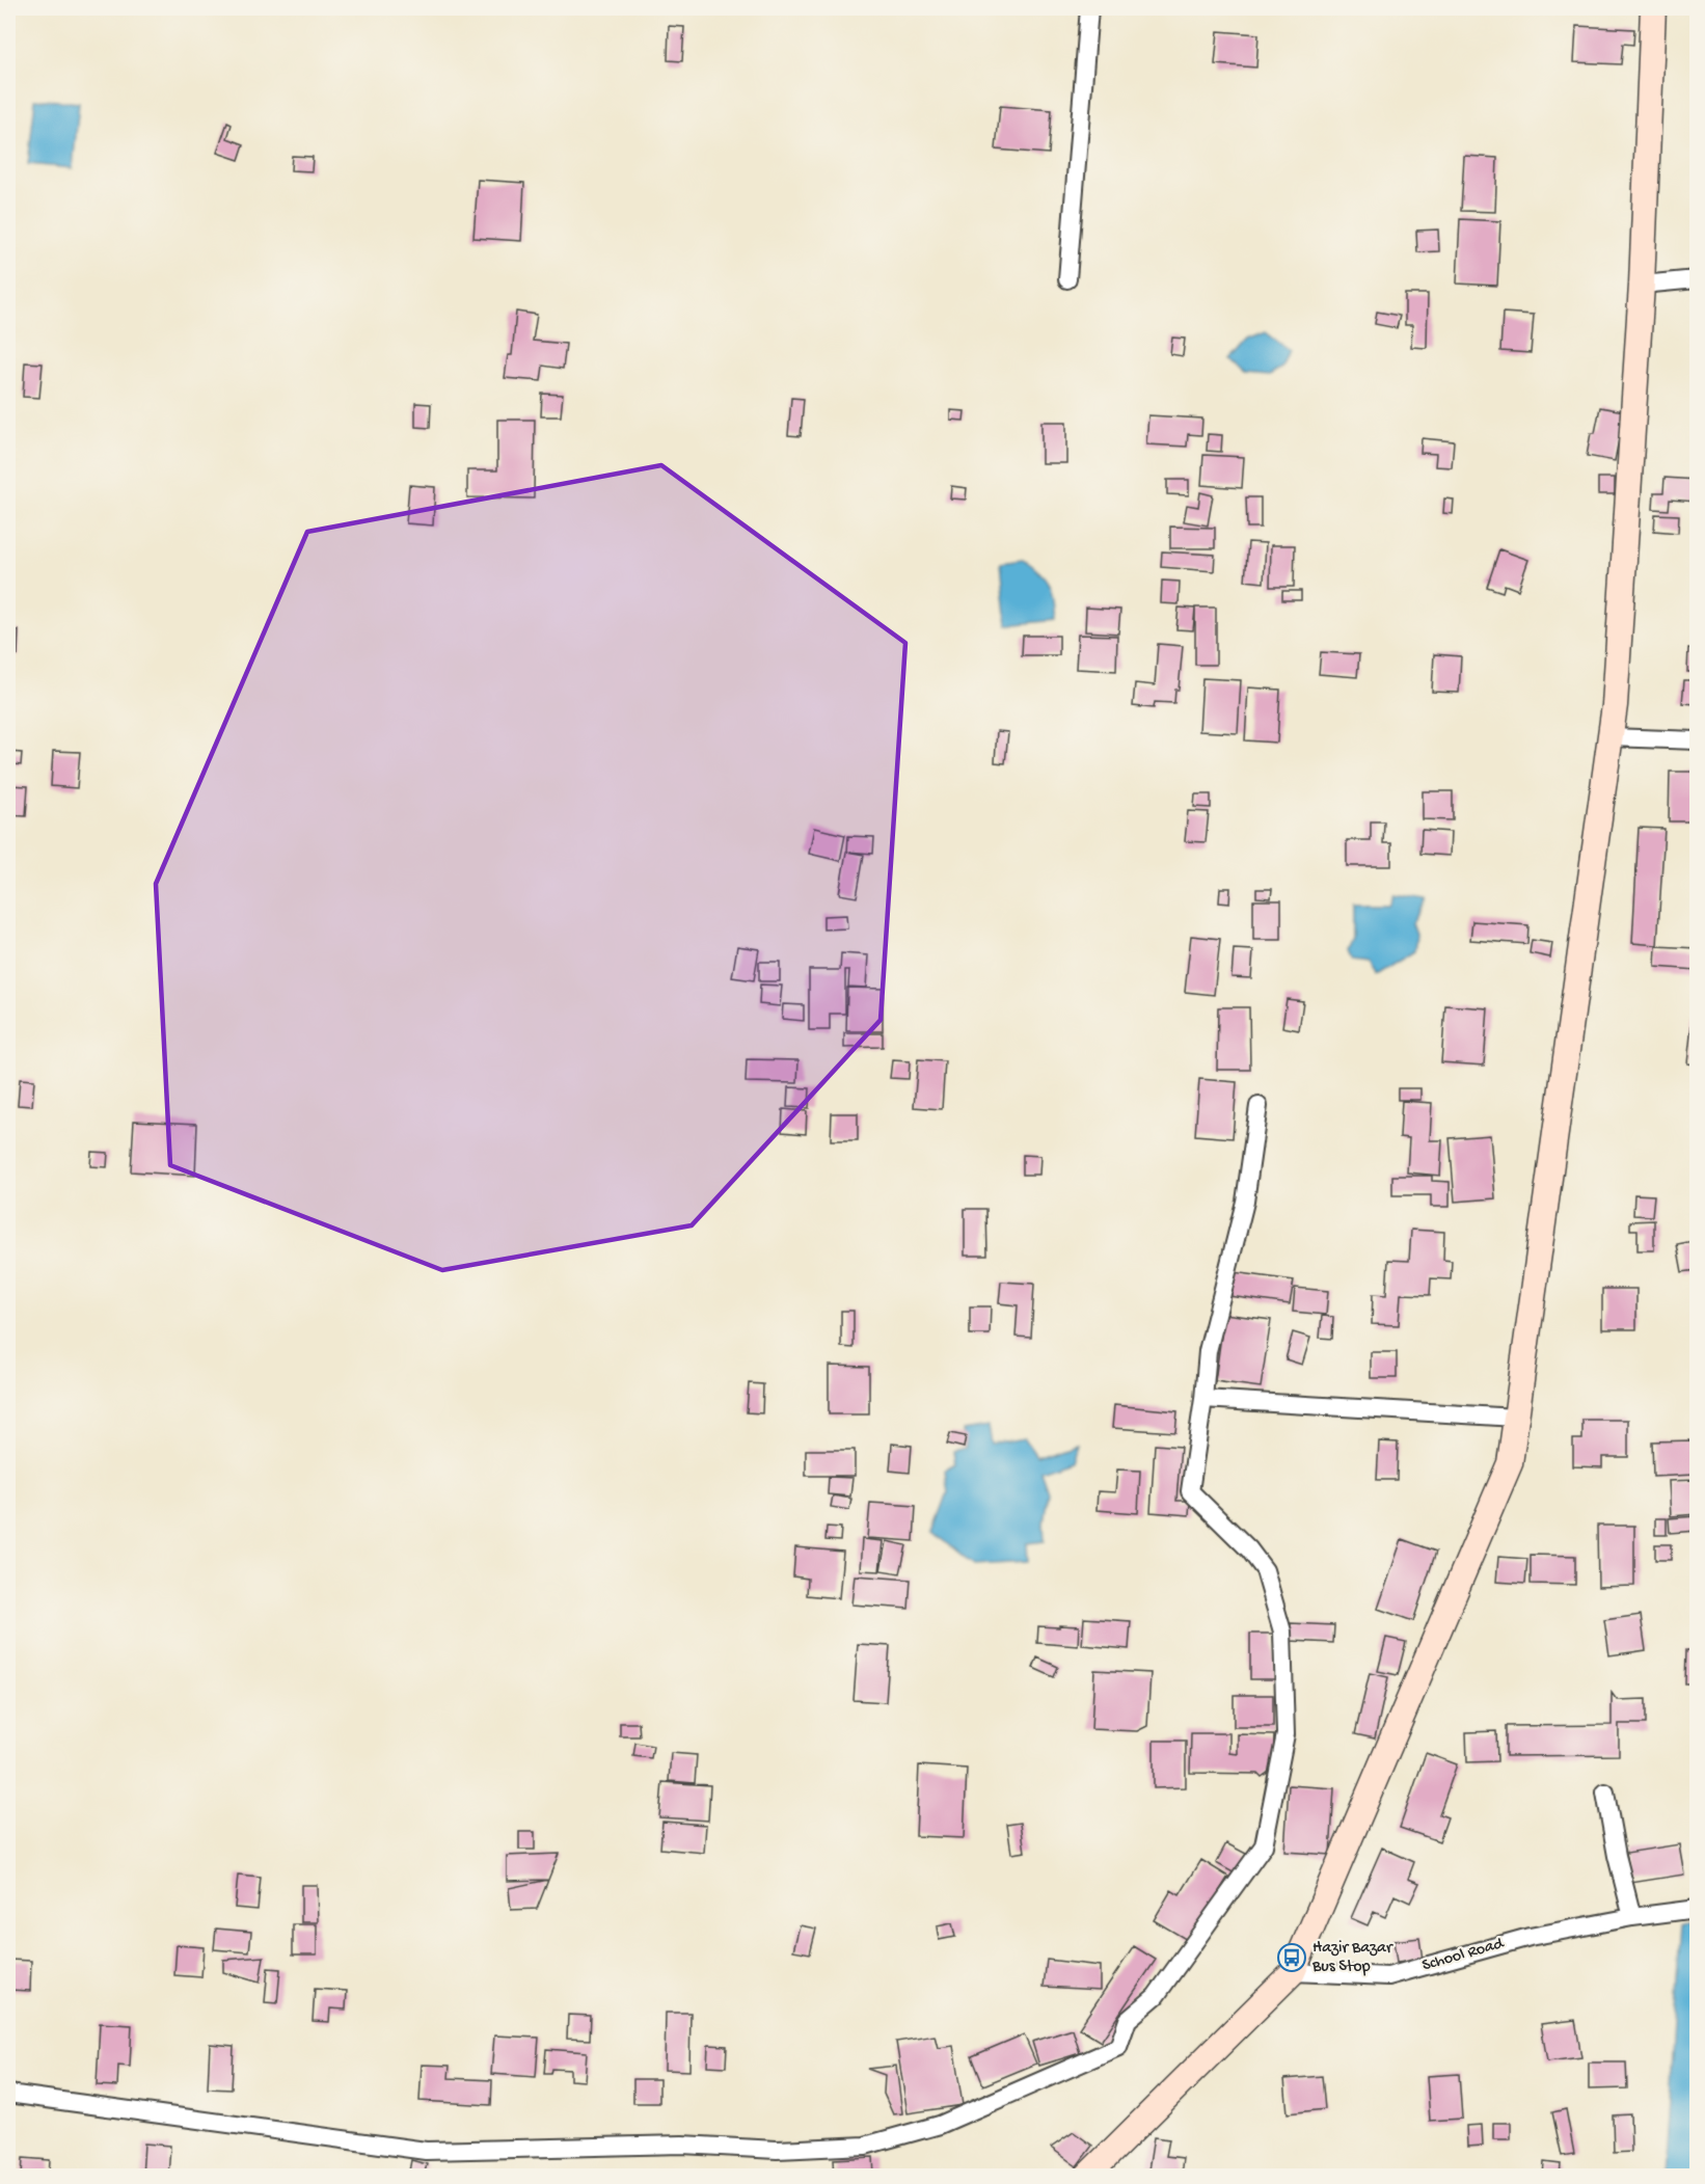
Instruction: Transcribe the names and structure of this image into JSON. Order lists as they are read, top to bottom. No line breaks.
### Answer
{"streets":{"street":["School Road"]},"places":{"bus stop":["Hazir Bazar Bus Stop"]}}
